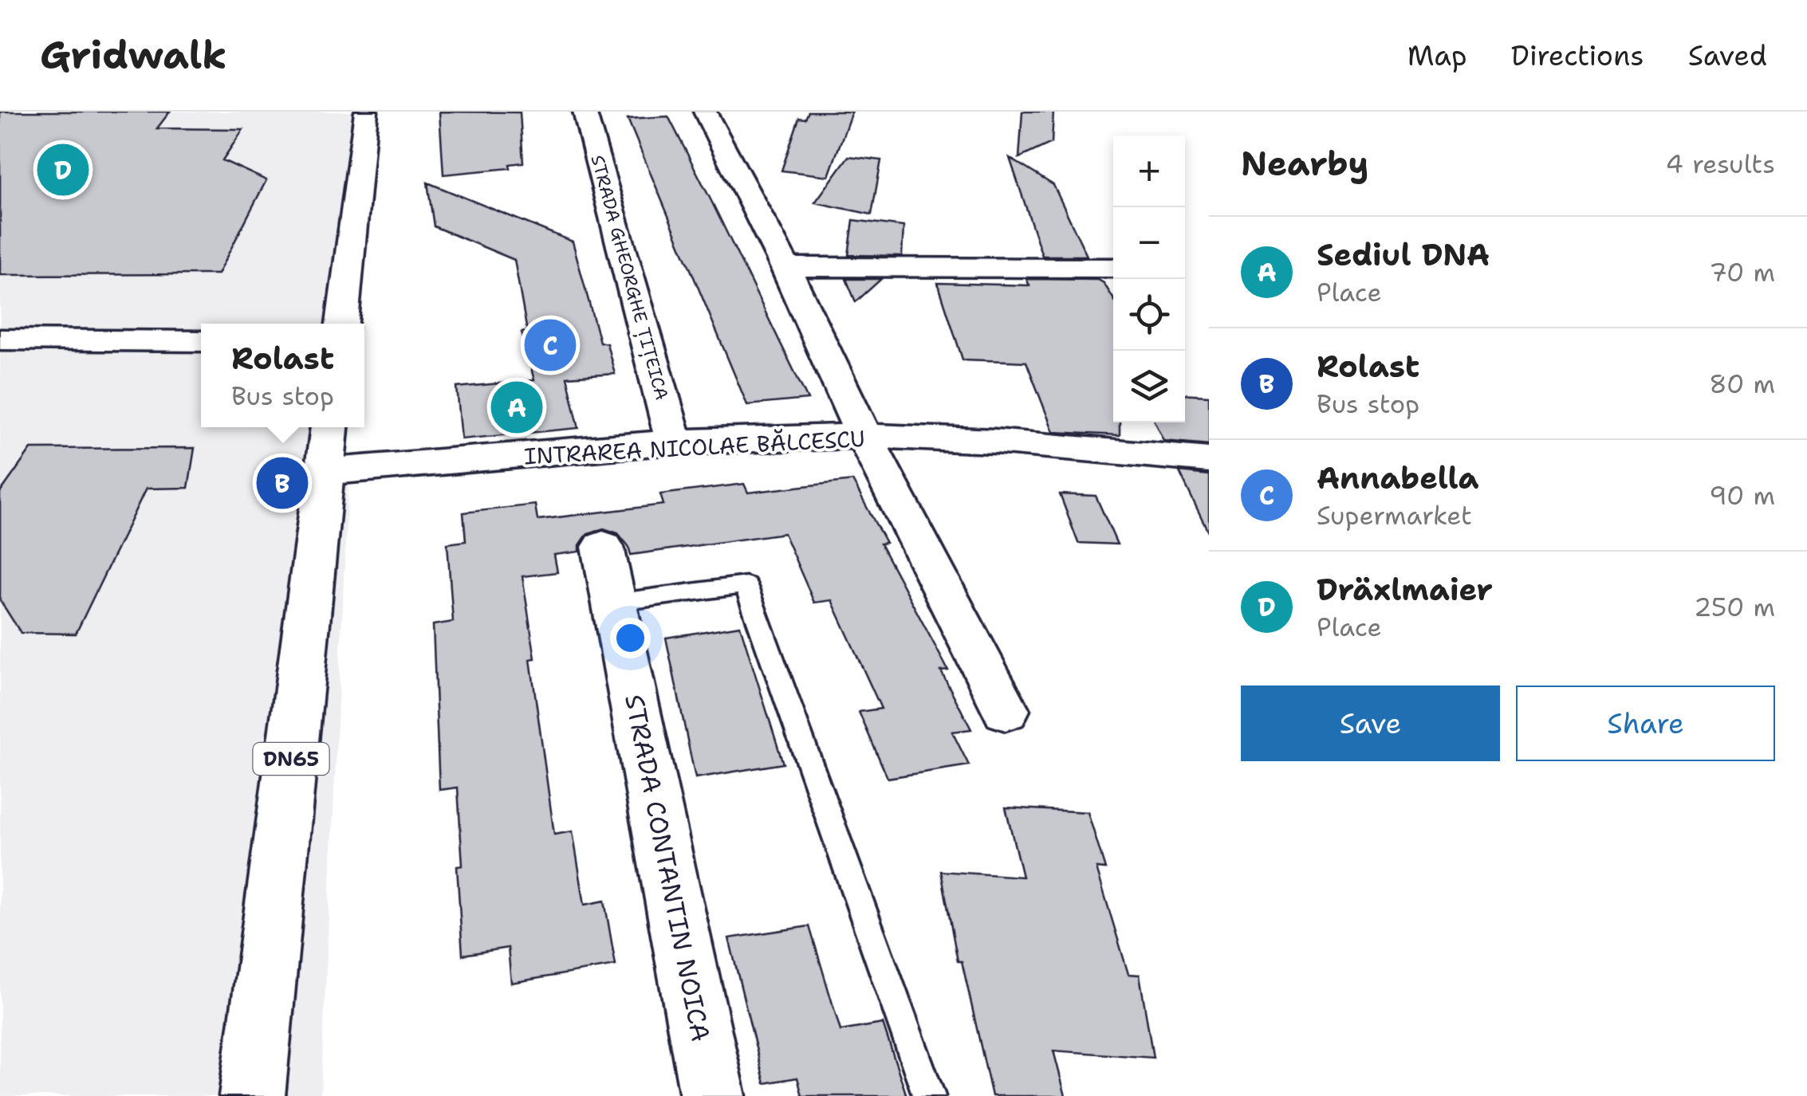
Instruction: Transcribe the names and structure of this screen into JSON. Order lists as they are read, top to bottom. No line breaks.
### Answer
{"streets":{"street":["STRADA GHEORGHE ȚIȚEICA","INTRAREA NICOLAE BĂLCESCU","DN65","STRADA CONTANTIN NOICA"]},"crossings":[["STRADA GHEORGHE ȚIȚEICA","INTRAREA NICOLAE BĂLCESCU"],["INTRAREA NICOLAE BĂLCESCU","DN65"]],"page":{"header":"Gridwalk","nav":["Map","Directions","Saved"],"heading":["Nearby","4 results"],"map_buttons":["+","−"],"pins":["D","C","A","B"],"list":[{"mark":"A","name":"Sediul DNA","note":"Place","value":"70 m"},{"mark":"B","name":"Rolast","note":"Bus stop","value":"80 m"},{"mark":"C","name":"Annabella","note":"Supermarket","value":"90 m"},{"mark":"D","name":"Dräxlmaier","note":"Place","value":"250 m"}],"popup":["Rolast","Bus stop"],"buttons":["Save","Share"]}}
